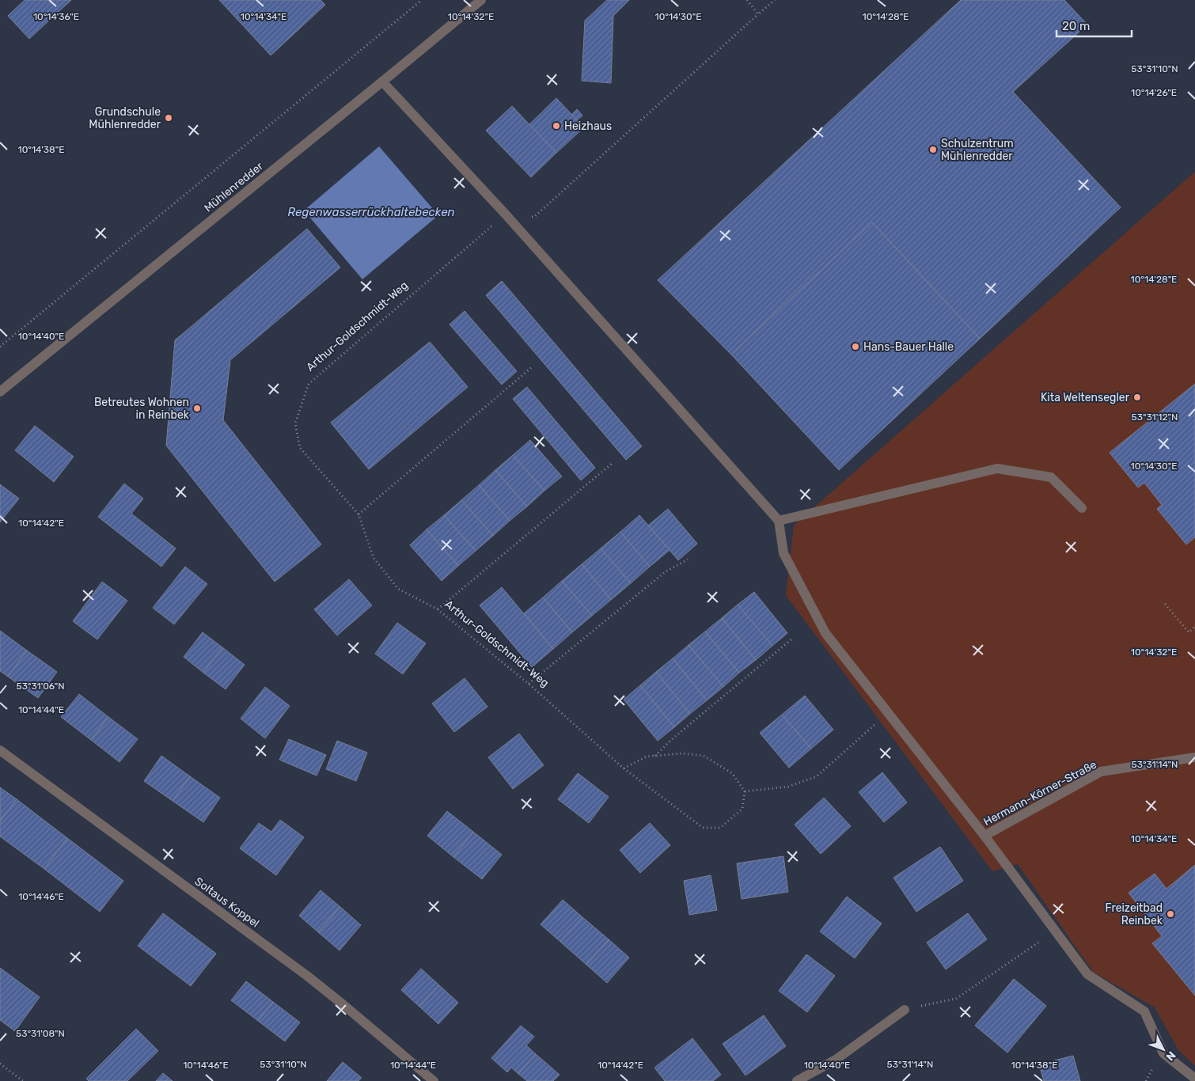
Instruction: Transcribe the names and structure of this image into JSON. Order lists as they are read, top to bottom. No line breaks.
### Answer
{"streets":{"street":["Mühlenredder","Hermann-Körner-Straße","Soltaus Koppel"],"path":["Arthur-Goldschmidt-Weg"]},"water":["Regenwasserrückhaltebecken"],"places":["Grundschule Mühlenredder","Heizhaus","Schulzentrum Mühlenredder","Hans-Bauer Halle","Kita Weltensegler","Betreutes Wohnen in Reinbek","Freizeitbad Reinbek"],"scale_bar":"20 m","north":"bottom right","coordinates":["10°14'30\"E","10°14'28\"E","10°14'36\"E","10°14'34\"E","10°14'32\"E","53°31'10\"N","10°14'26\"E","10°14'38\"E","10°14'40\"E","53°31'12\"N","10°14'42\"E","53°31'06\"N","10°14'44\"E","53°31'14\"N","10°14'46\"E","53°31'08\"N"]}
